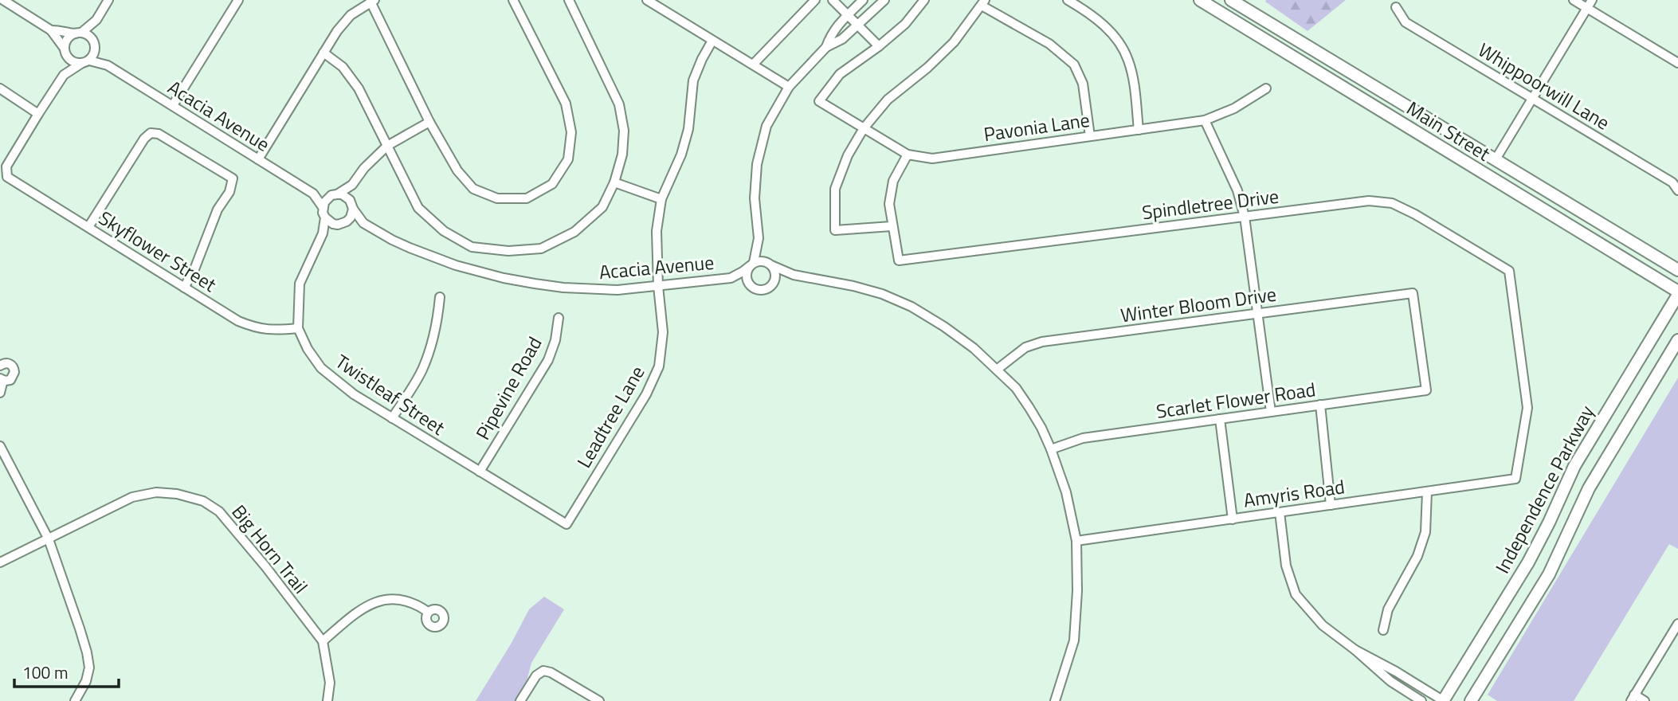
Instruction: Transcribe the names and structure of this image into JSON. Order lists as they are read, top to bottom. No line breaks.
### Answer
{"streets":{"main road":["Main Street","Independence Parkway"],"street":["Whippoorwill Lane","Acacia Avenue","Pavonia Lane","Spindletree Drive","Skyflower Street","Winter Bloom Drive","Pipevine Road","Twistleaf Street","Scarlet Flower Road","Leadtree Lane","Amyris Road","Big Horn Trail"]},"crossings":[["Acacia Avenue","Twistleaf Street"],["Acacia Avenue","Leadtree Lane"],["Main Street","Independence Parkway"],["Spindletree Drive","Amyris Road"],["Skyflower Street","Twistleaf Street"],["Winter Bloom Drive","Scarlet Flower Road"],["Pipevine Road","Twistleaf Street"],["Twistleaf Street","Leadtree Lane"]],"scale_bar":"100 m"}
